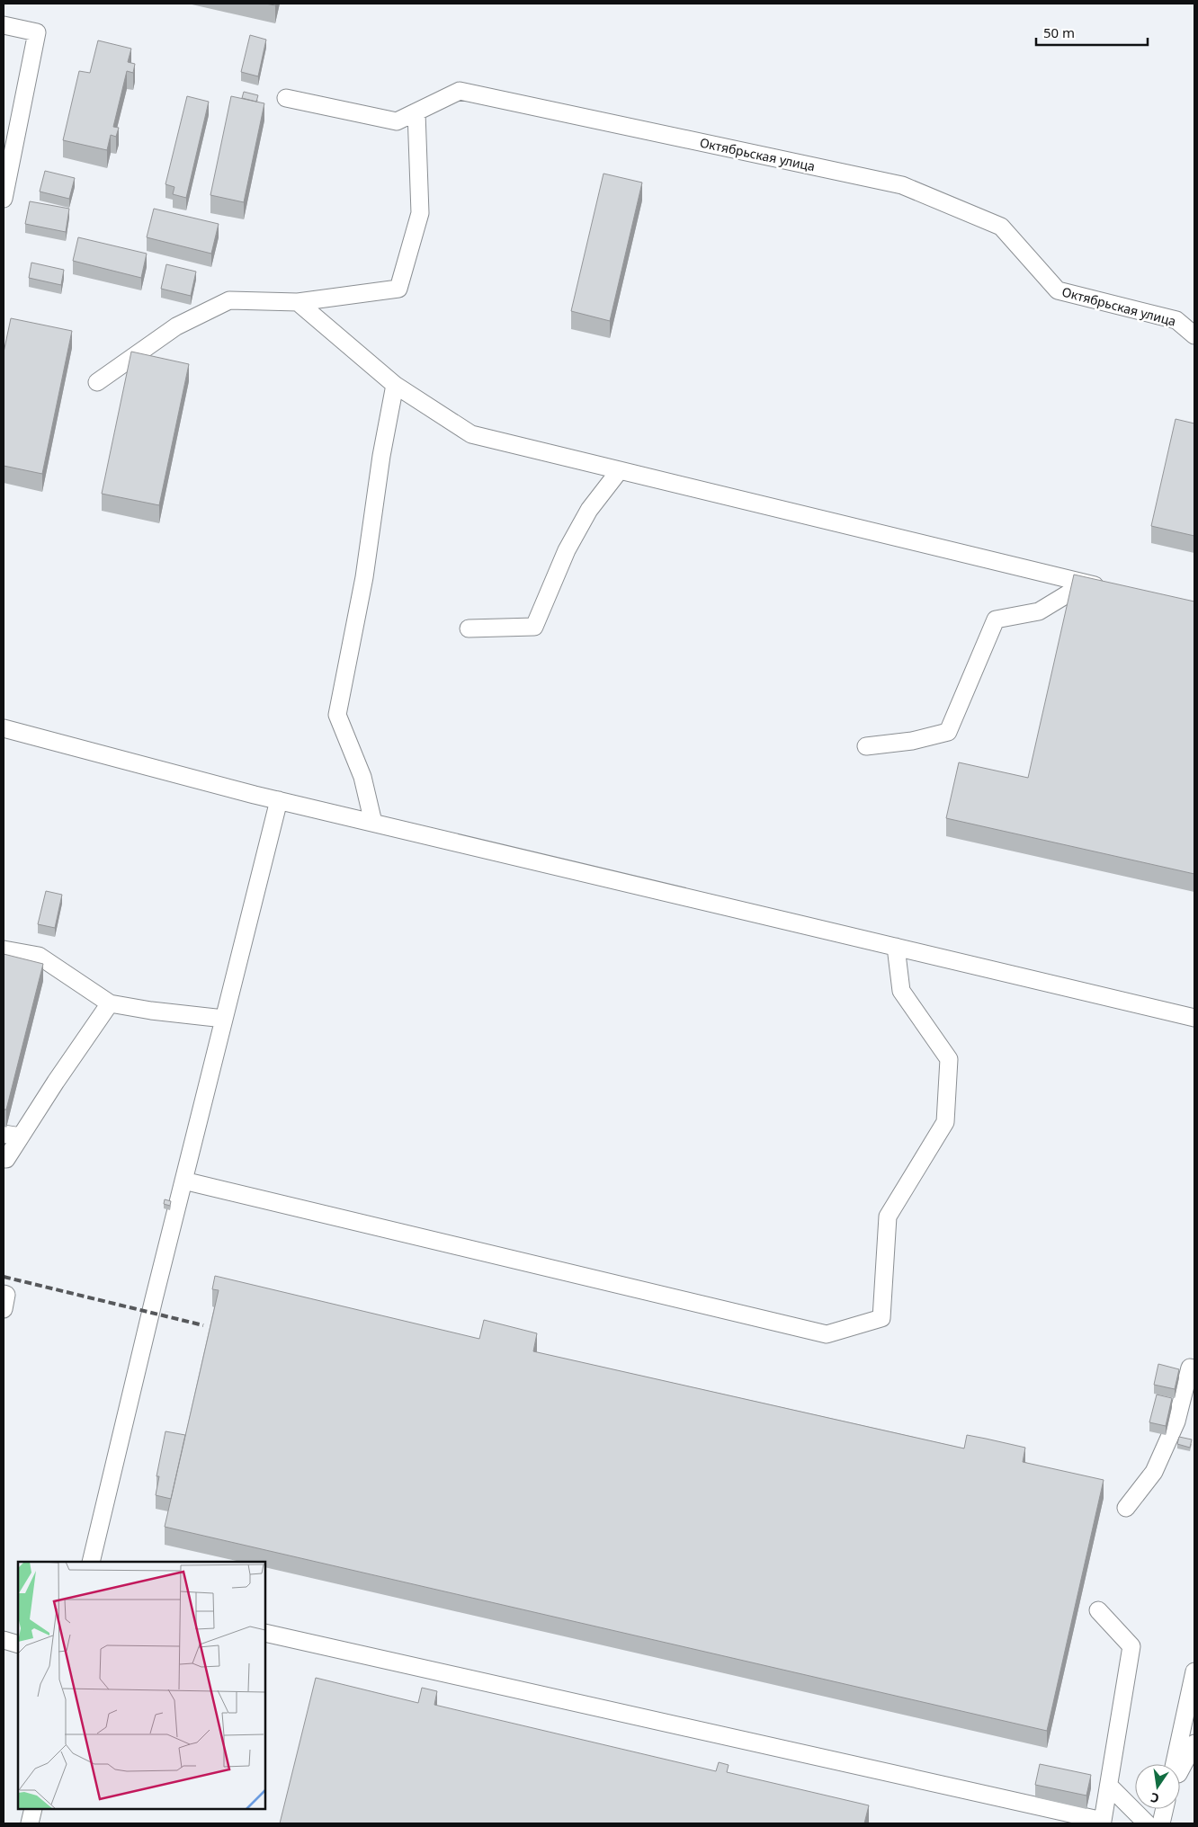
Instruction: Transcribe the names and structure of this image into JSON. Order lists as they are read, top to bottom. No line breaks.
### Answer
{"streets":{"street":["Октябрьская улица"]},"scale_bar":"50 m","north":"bottom"}
